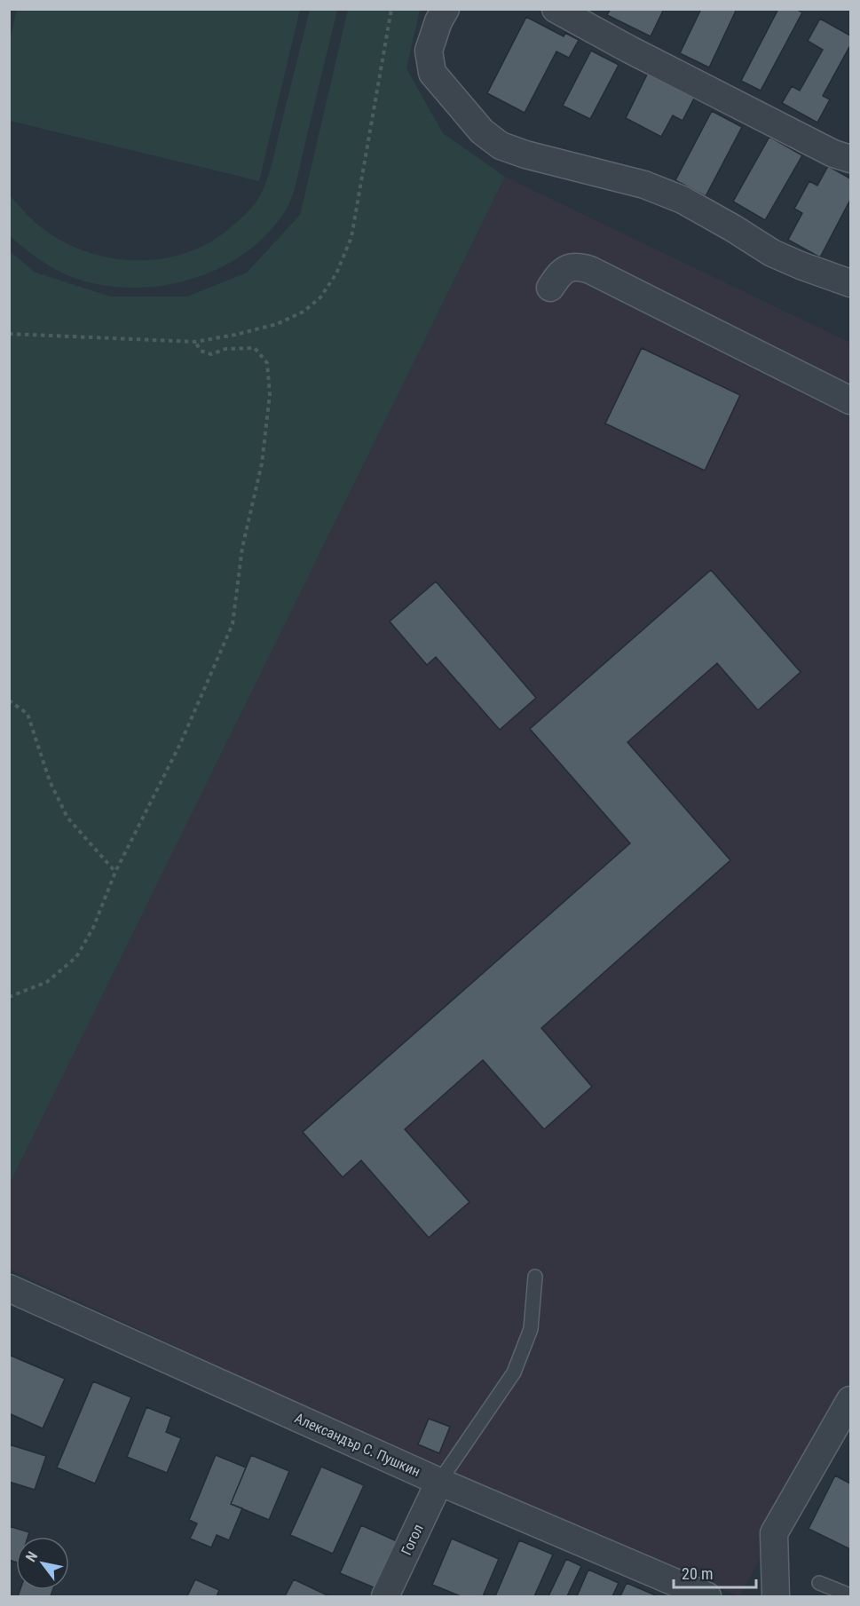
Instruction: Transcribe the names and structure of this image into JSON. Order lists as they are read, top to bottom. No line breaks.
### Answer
{"streets":{"street":["Александър С. Пушкин","Гогол"]},"crossings":[["Александър С. Пушкин","Гогол"]],"scale_bar":"20 m","north":"top left"}
